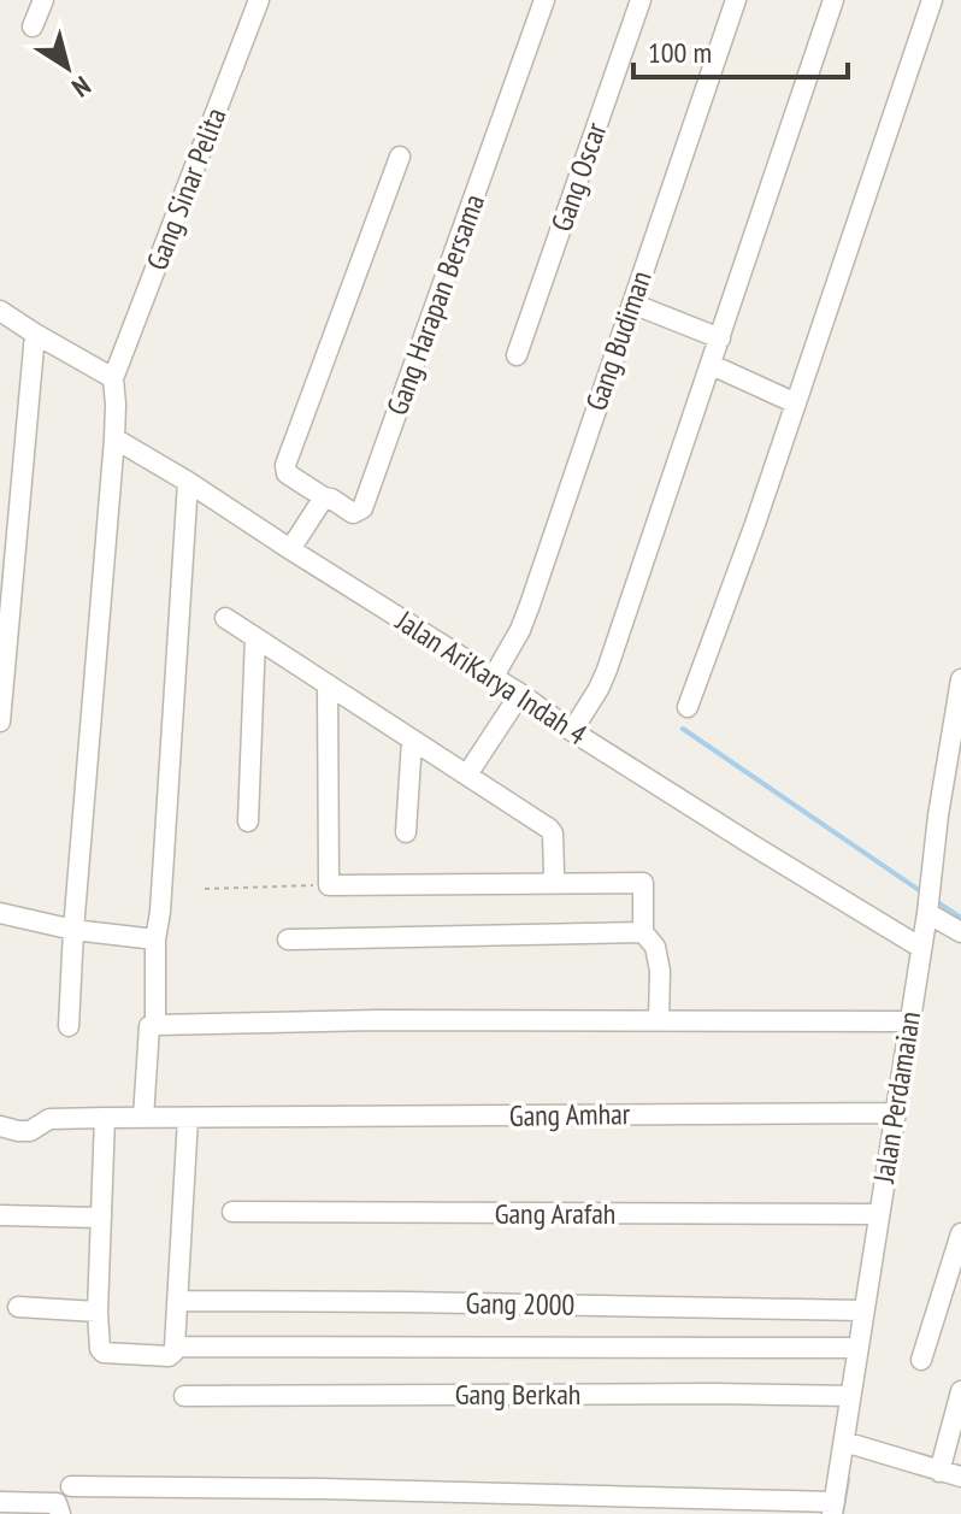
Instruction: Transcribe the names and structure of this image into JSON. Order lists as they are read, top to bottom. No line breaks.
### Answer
{"streets":{"street":["Gang Oscar","Gang Sinar Pelita","Gang Harapan Bersama","Gang Budiman","Jalan AriKarya Indah 4","Jalan Perdamaian","Gang Amhar","Gang Arafah","Gang 2000","Gang Berkah"]},"crossings":[["Gang Budiman","Jalan AriKarya Indah 4"],["Jalan AriKarya Indah 4","Jalan Perdamaian"],["Jalan Perdamaian","Gang Amhar"],["Jalan Perdamaian","Gang Arafah"],["Jalan Perdamaian","Gang 2000"],["Jalan Perdamaian","Gang Berkah"]],"scale_bar":"100 m","north":"bottom right"}
